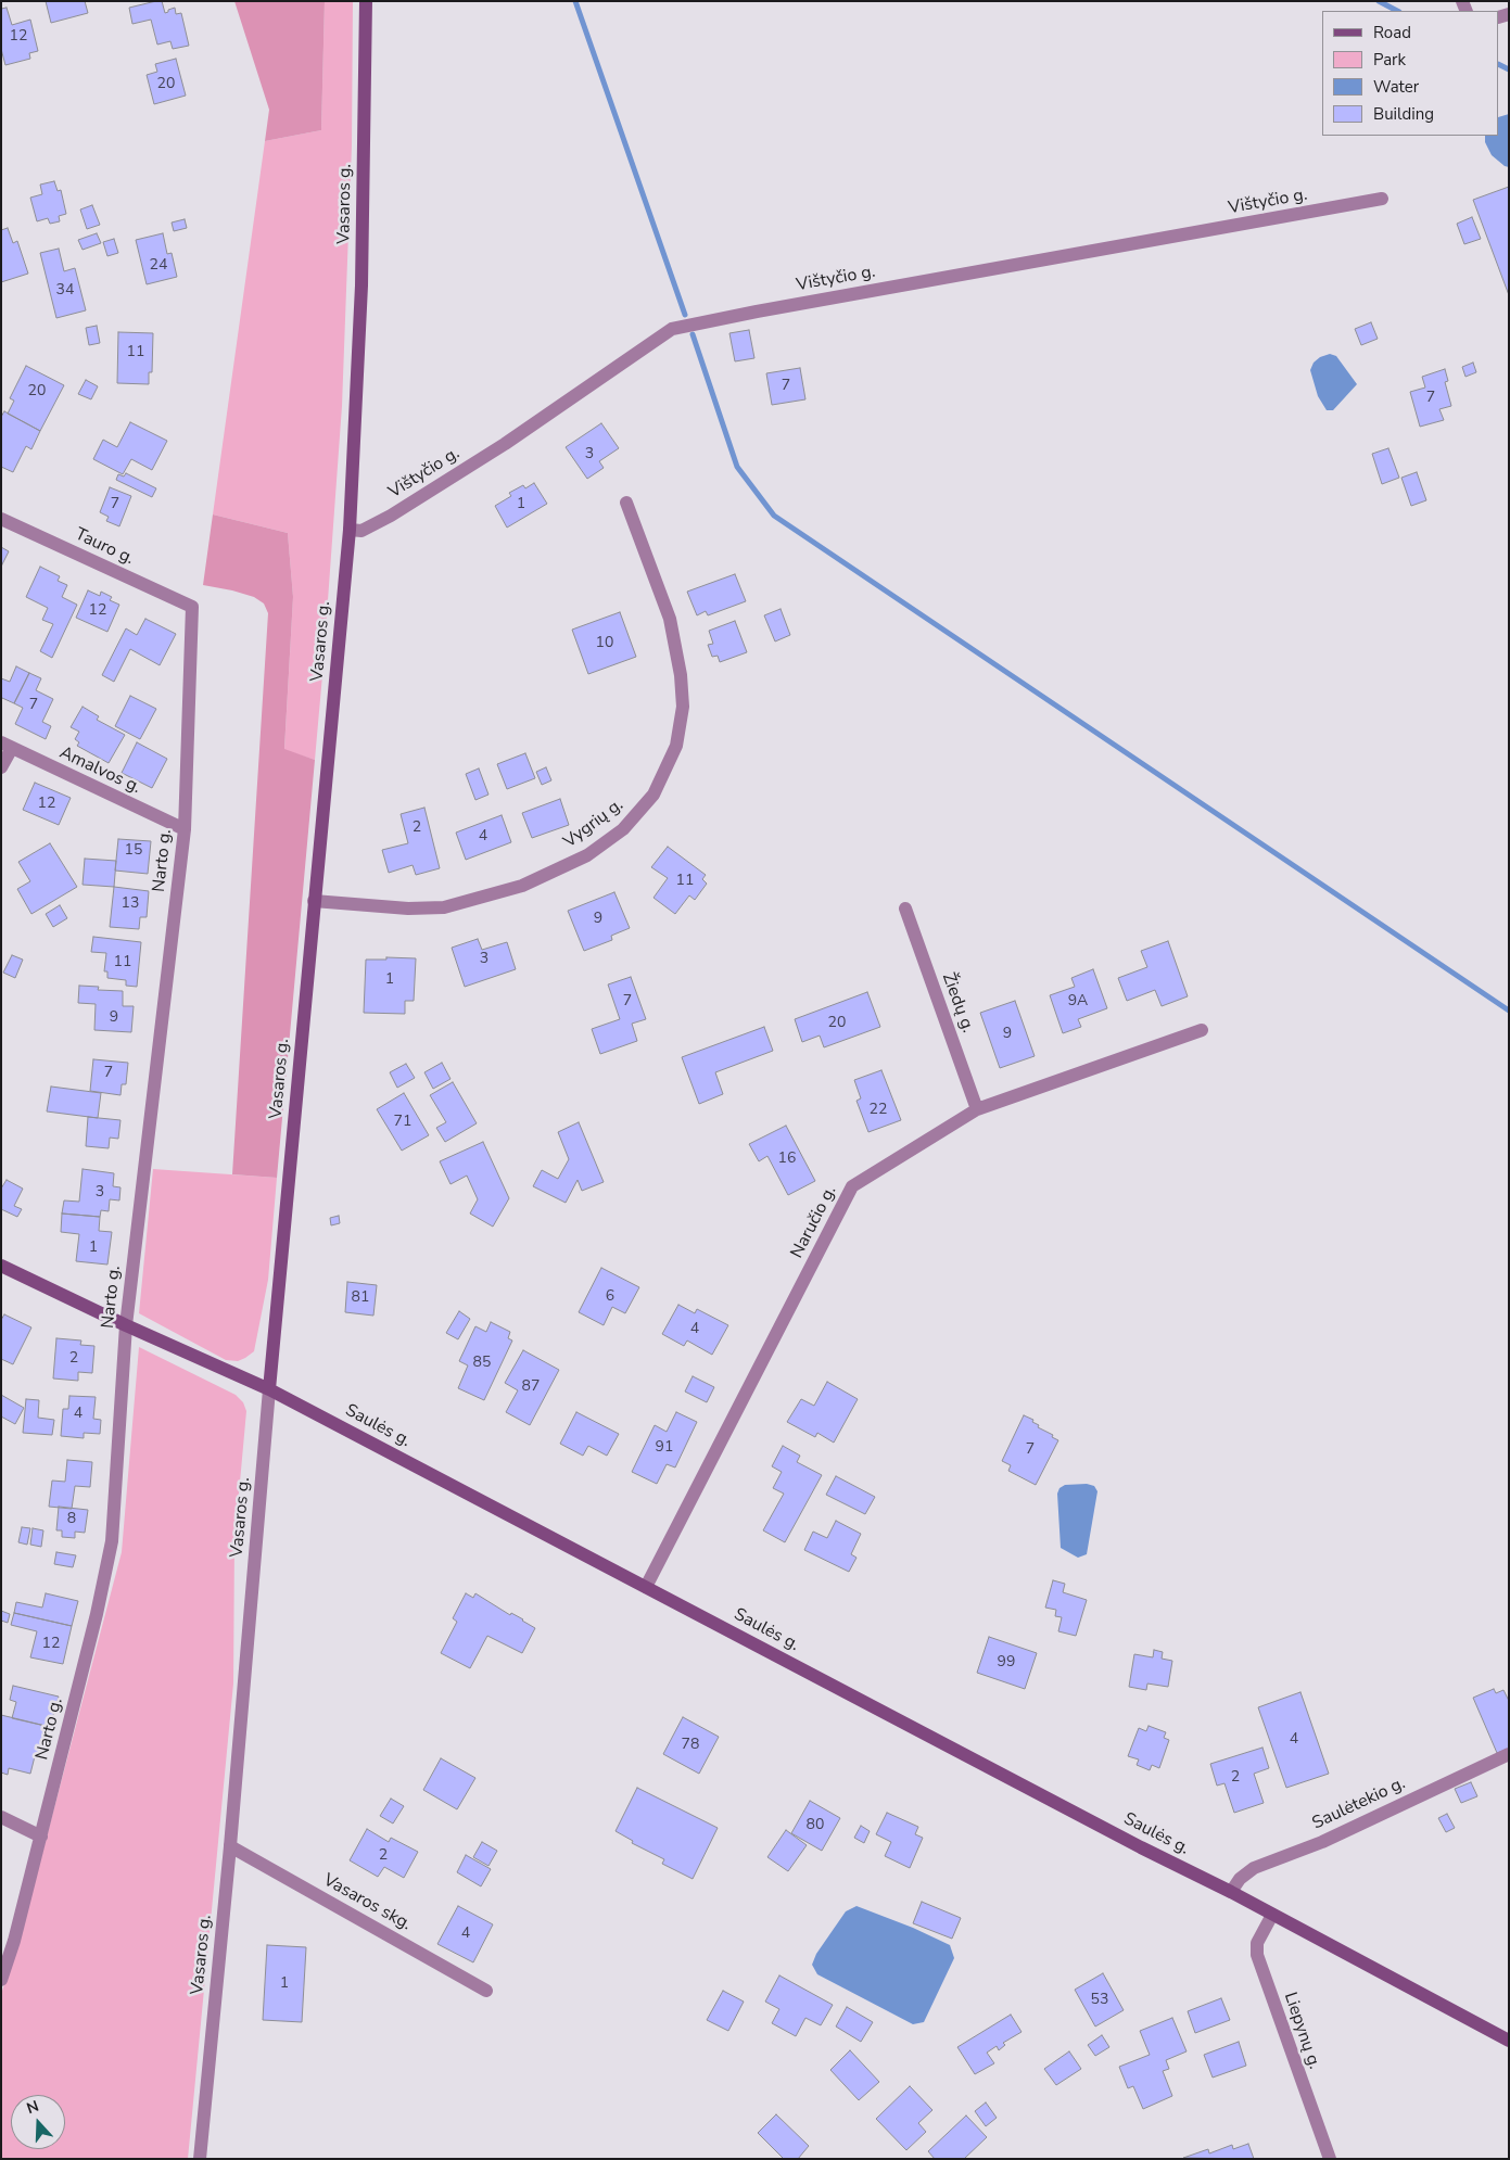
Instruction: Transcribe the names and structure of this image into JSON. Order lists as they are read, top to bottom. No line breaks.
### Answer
{"streets":{"main road":["Vasaros g.","Saulės g."],"street":["Vištyčio g.","Tauro g.","Amalvos g.","Vygrių g.","Narto g.","Žiedų g.","Naručio g.","Saulėtekio g.","Vasaros skg.","Liepynų g."]},"crossings":[["Vištyčio g.","Vasaros g."],["Vasaros g.","Vygrių g."],["Vasaros g.","Saulės g."],["Vasaros g.","Vasaros skg."],["Tauro g.","Narto g."],["Amalvos g.","Narto g."],["Narto g.","Saulės g."],["Žiedų g.","Naručio g."],["Naručio g.","Saulės g."],["Saulės g.","Saulėtekio g."],["Saulės g.","Liepynų g."]],"house_numbers":["12","20","24","34","11","7","20","7","3","7","1","12","10","7","12","2","4","15","11","13","9","3","11","1","7","9A","9","20","9","7","22","71","16","3","1","6","81","4","2","85","87","4","91","7","8","12","99","4","78","2","80","2","4","1","53"],"legend":["Road","Park","Water","Building"],"north":"top"}
